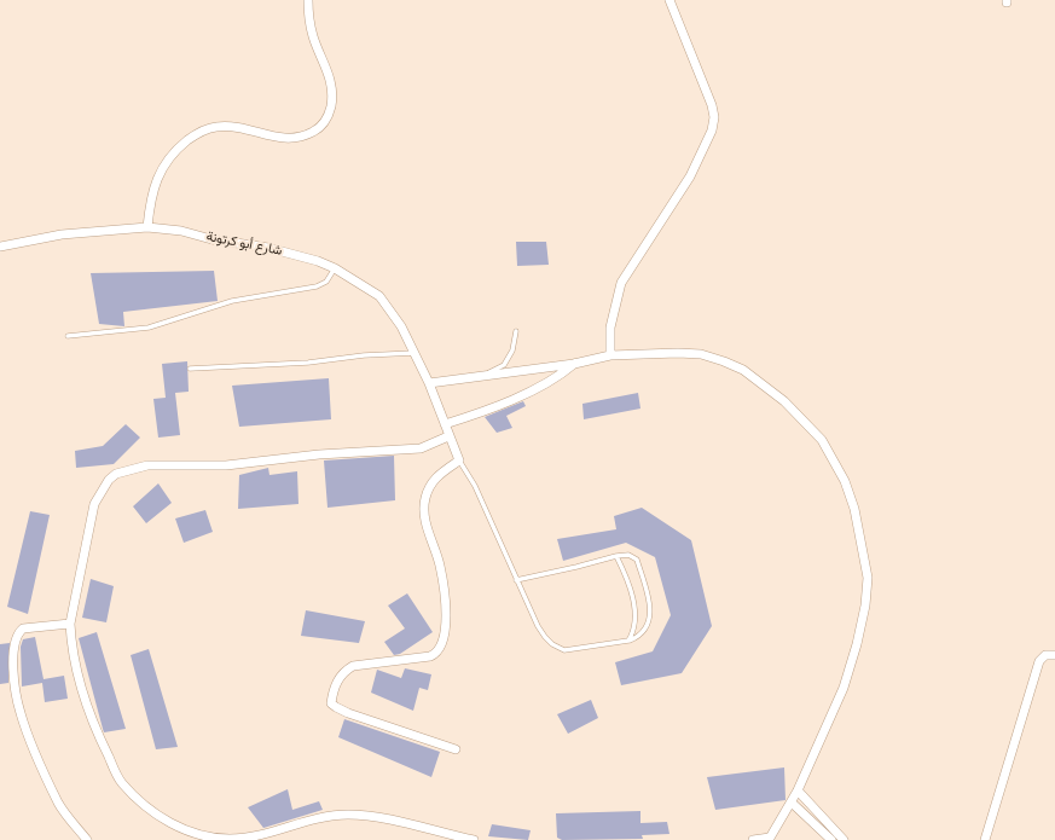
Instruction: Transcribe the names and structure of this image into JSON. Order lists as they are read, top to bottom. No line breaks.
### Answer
{"streets":{"street":["شارع أبو كرتونة"]}}
